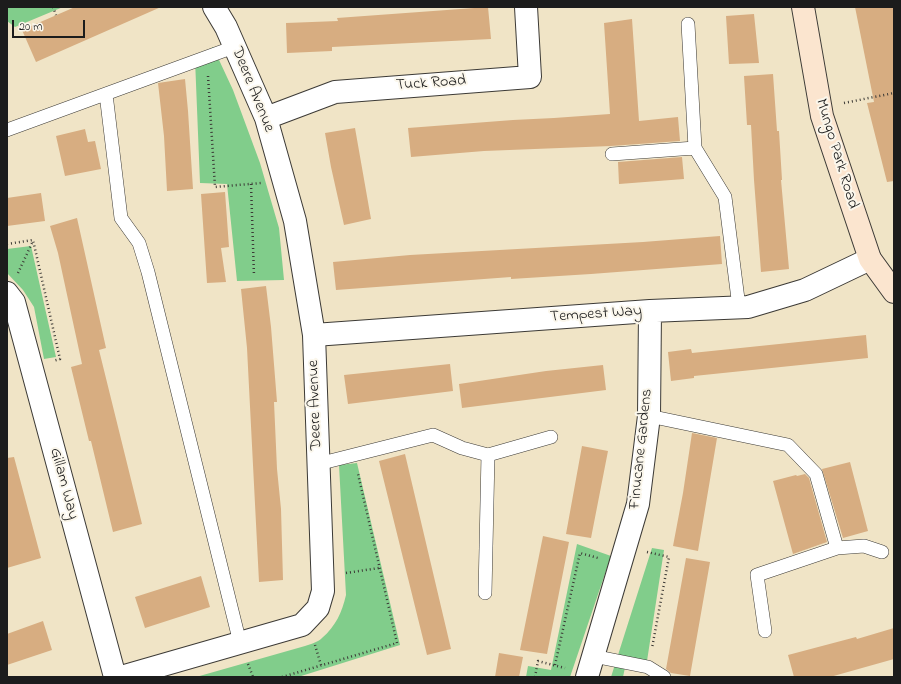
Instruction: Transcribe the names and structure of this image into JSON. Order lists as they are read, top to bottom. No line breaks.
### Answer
{"streets":{"street":["Tuck Road","Deere Avenue","Mungo Park Road","Tempest Way","Finucane Gardens","Gillam Way"]},"crossings":[["Tuck Road","Deere Avenue"],["Deere Avenue","Tempest Way"],["Mungo Park Road","Tempest Way"],["Tempest Way","Finucane Gardens"]],"scale_bar":"20 m"}
